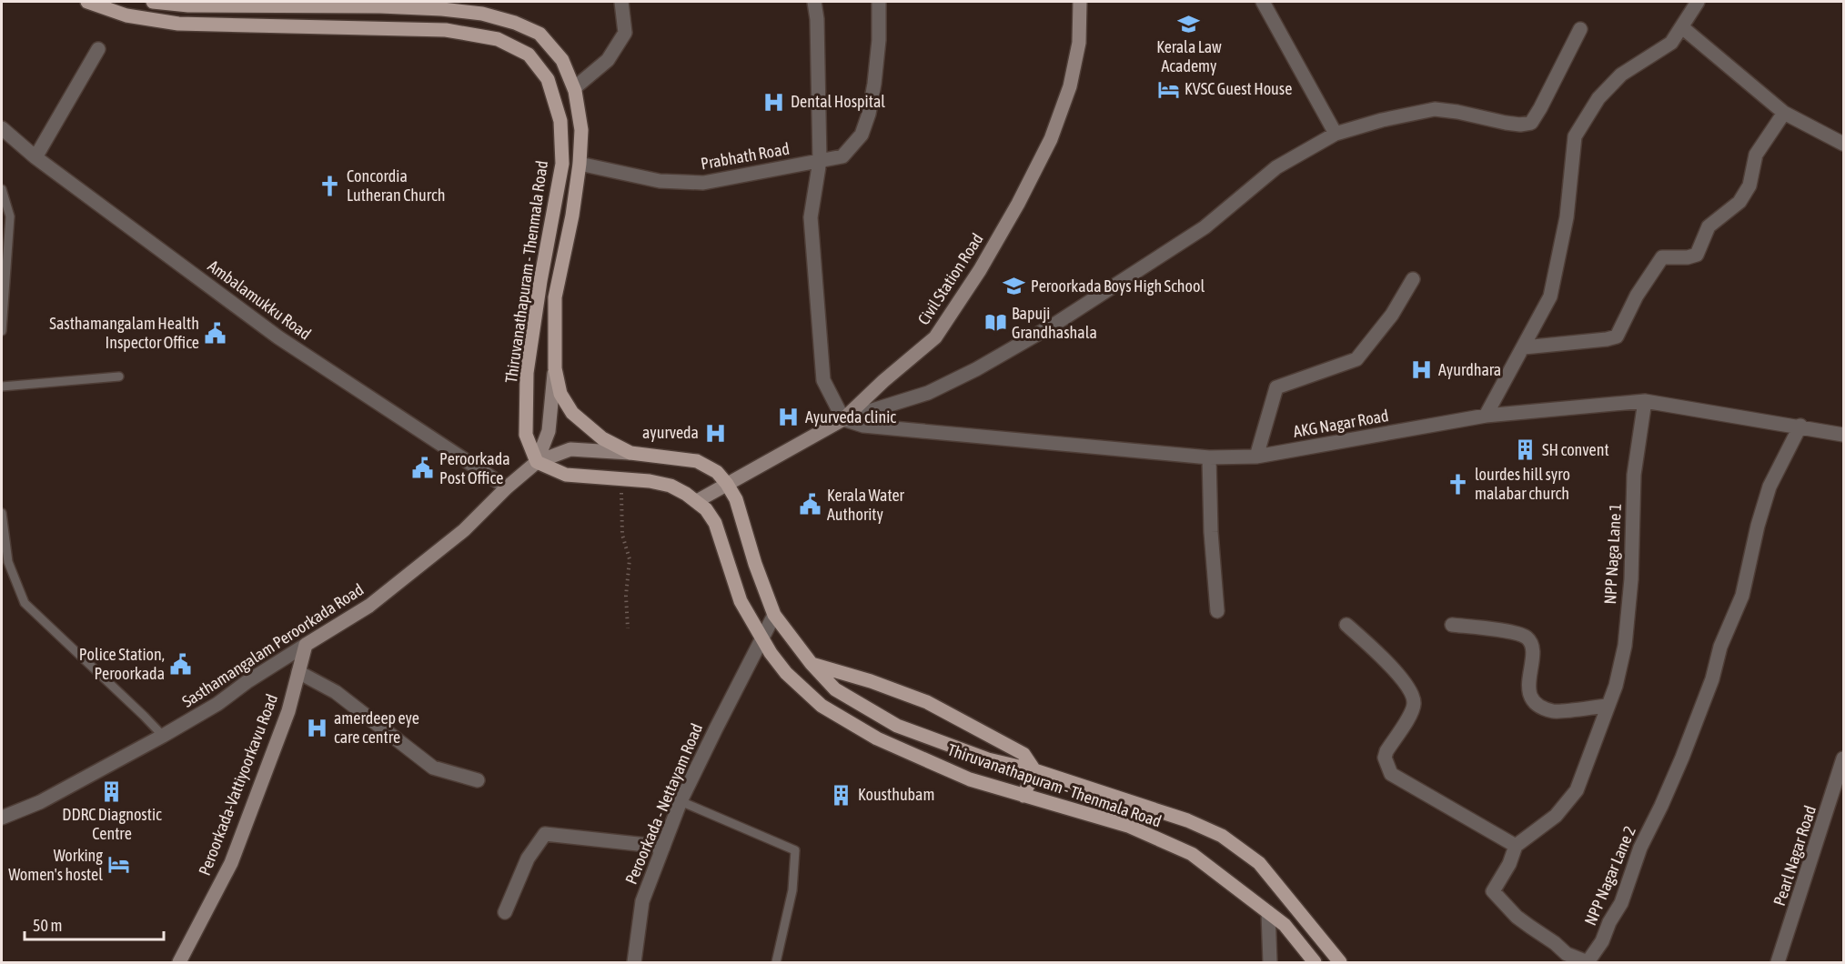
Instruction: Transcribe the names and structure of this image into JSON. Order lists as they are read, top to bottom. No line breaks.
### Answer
{"streets":{"main road":["Thiruvanathapuram - Thenmala Road","Civil Station Road","Sasthamangalam Peroorkada Road","Peroorkada-Vattiyoorkavu Road"],"street":["Prabhath Road","Ambalamukku Road","AKG Nagar Road","NPP Naga Lane 1","Peroorkada - Nettayam Road","Pearl Nagar Road","NPP Nagar Lane 2"]},"crossings":[["Thiruvanathapuram - Thenmala Road","Civil Station Road"],["Thiruvanathapuram - Thenmala Road","Sasthamangalam Peroorkada Road"],["Thiruvanathapuram - Thenmala Road","Peroorkada - Nettayam Road"],["Civil Station Road","AKG Nagar Road"],["Ambalamukku Road","Sasthamangalam Peroorkada Road"],["AKG Nagar Road","NPP Naga Lane 1"],["AKG Nagar Road","NPP Nagar Lane 2"],["NPP Naga Lane 1","NPP Nagar Lane 2"],["Sasthamangalam Peroorkada Road","Peroorkada-Vattiyoorkavu Road"]],"places":{"school or university":["Kerala Law Academy","Peroorkada Boys High School"],"hotel":["KVSC Guest House","Working Women's hostel"],"hospital":["Dental Hospital","Ayurdhara","Ayurveda clinic","ayurveda","amerdeep eye care centre"],"church":["Concordia Lutheran Church","lourdes hill syro malabar church"],"library":["Bapuji Grandhashala"],"public building":["Sasthamangalam Health Inspector Office","Peroorkada Post Office","Kerala Water Authority","Police Station, Peroorkada"],"building":["SH convent","DDRC Diagnostic Centre","Kousthubam"]},"scale_bar":"50 m"}
